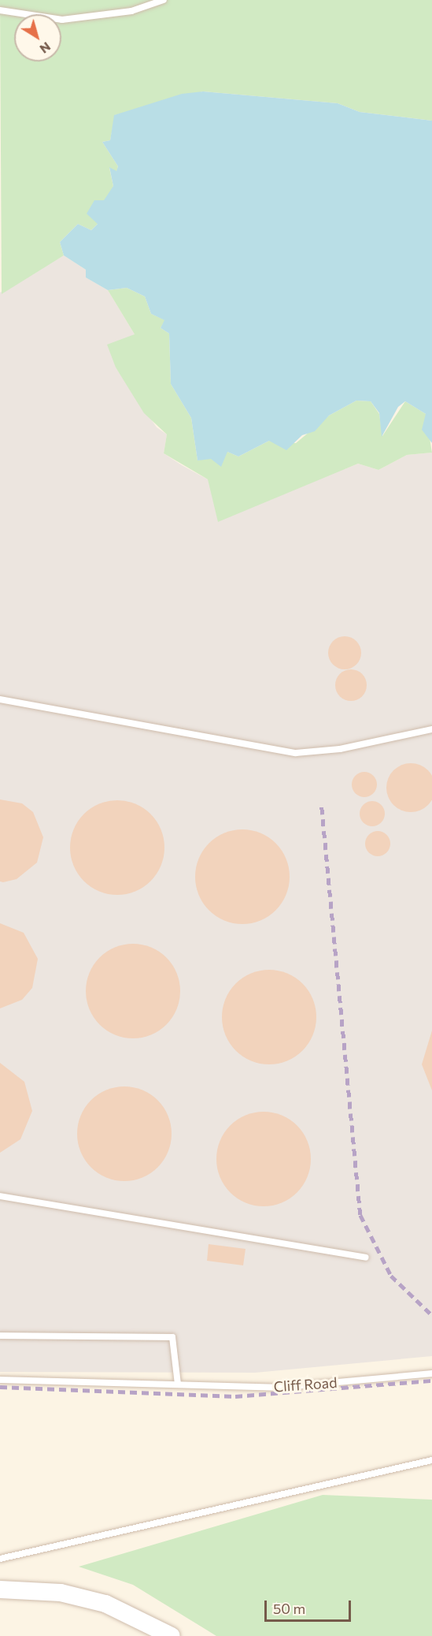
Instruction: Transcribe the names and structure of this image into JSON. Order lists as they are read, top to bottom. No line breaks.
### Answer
{"streets":{"lane":["Cliff Road"]},"scale_bar":"50 m","north":"bottom right"}
